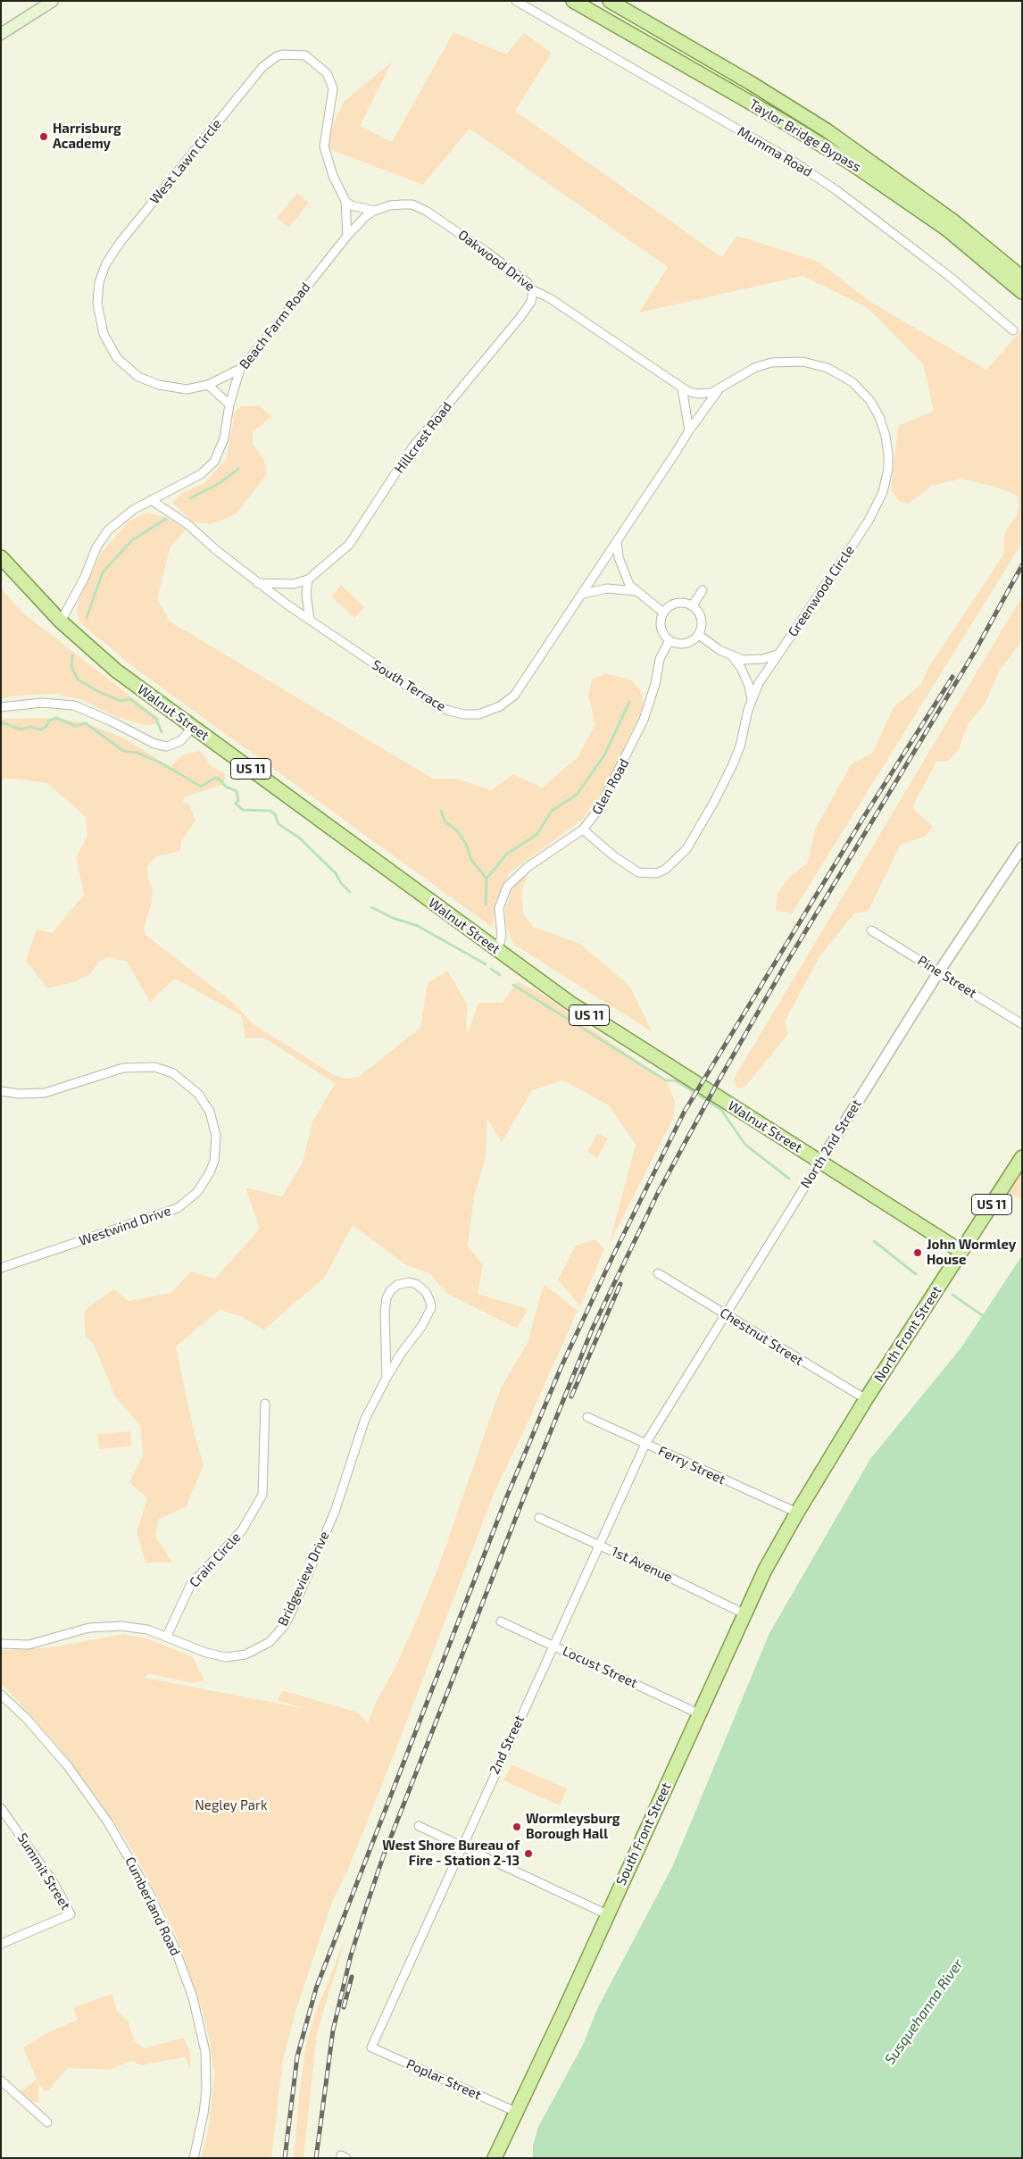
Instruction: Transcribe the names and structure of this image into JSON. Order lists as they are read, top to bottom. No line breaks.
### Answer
{"streets":{"main road":["Taylor Bridge Bypass","Walnut Street","US 11","North Front Street","South Front Street"],"street":["Mumma Road","West Lawn Circle","Oakwood Drive","Beach Farm Road","Hillcrest Road","Greenwood Circle","South Terrace","Glen Road","Pine Street","North 2nd Street","Westwind Drive","Chestnut Street","Ferry Street","Crain Circle","1st Avenue","Bridgeview Drive","Locust Street","2nd Street","Summit Street","Cumberland Road","Poplar Street"]},"crossings":[["West Lawn Circle","Oakwood Drive"],["West Lawn Circle","Beach Farm Road"],["Oakwood Drive","Beach Farm Road"],["Oakwood Drive","Hillcrest Road"],["Beach Farm Road","South Terrace"],["Beach Farm Road","Walnut Street"],["Hillcrest Road","South Terrace"],["Greenwood Circle","South Terrace"],["Greenwood Circle","Glen Road"],["Walnut Street","Glen Road"],["Walnut Street","North 2nd Street"],["Walnut Street","North Front Street"],["Pine Street","North 2nd Street"],["North 2nd Street","Chestnut Street"],["North 2nd Street","Ferry Street"],["North 2nd Street","2nd Street"],["North Front Street","Chestnut Street"],["North Front Street","Ferry Street"],["North Front Street","South Front Street"],["Ferry Street","2nd Street"],["Ferry Street","South Front Street"],["Crain Circle","Bridgeview Drive"],["1st Avenue","2nd Street"],["1st Avenue","South Front Street"],["Locust Street","2nd Street"],["Locust Street","South Front Street"],["2nd Street","Poplar Street"],["South Front Street","Poplar Street"]],"water":["Susquehanna River"],"parks":["Negley Park"],"places":["Harrisburg Academy","John Wormley House","Wormleysburg Borough Hall","West Shore Bureau of Fire - Station 2-13"]}
